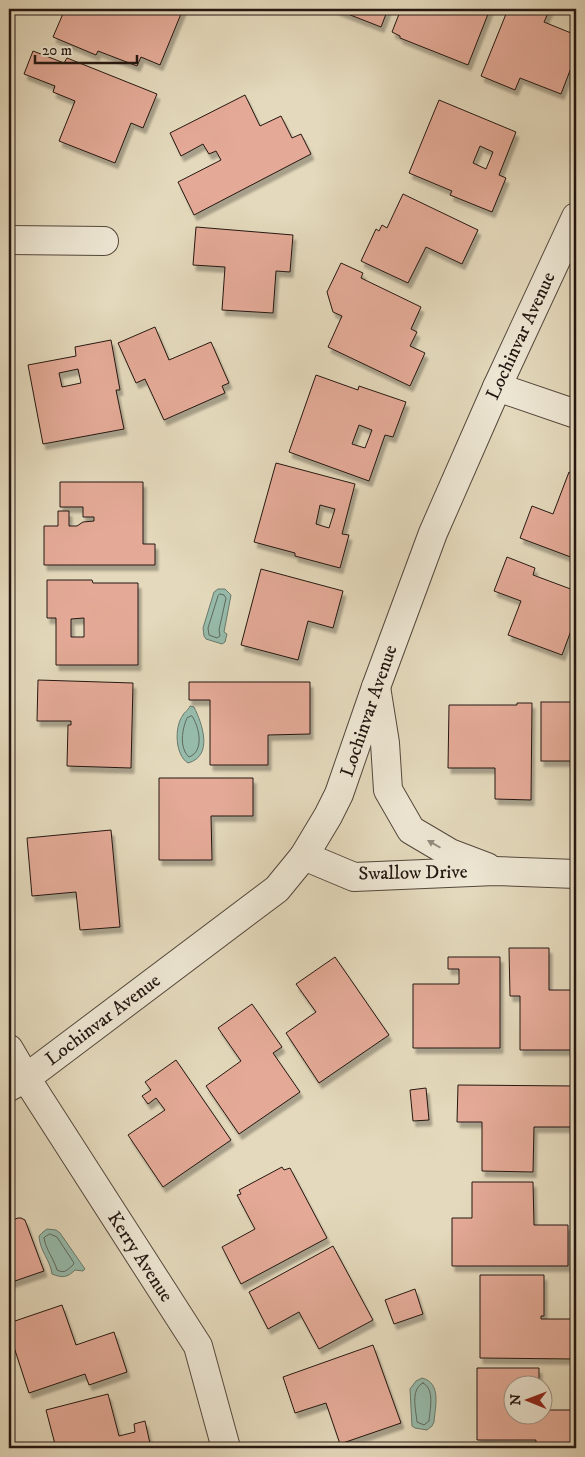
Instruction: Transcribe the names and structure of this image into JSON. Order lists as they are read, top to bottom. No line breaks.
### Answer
{"streets":{"street":["Lochinvar Avenue","Swallow Drive","Kerry Avenue"]},"crossings":[["Lochinvar Avenue","Swallow Drive"],["Lochinvar Avenue","Kerry Avenue"]],"one_way":["Swallow Drive"],"scale_bar":"20 m","north":"left"}
